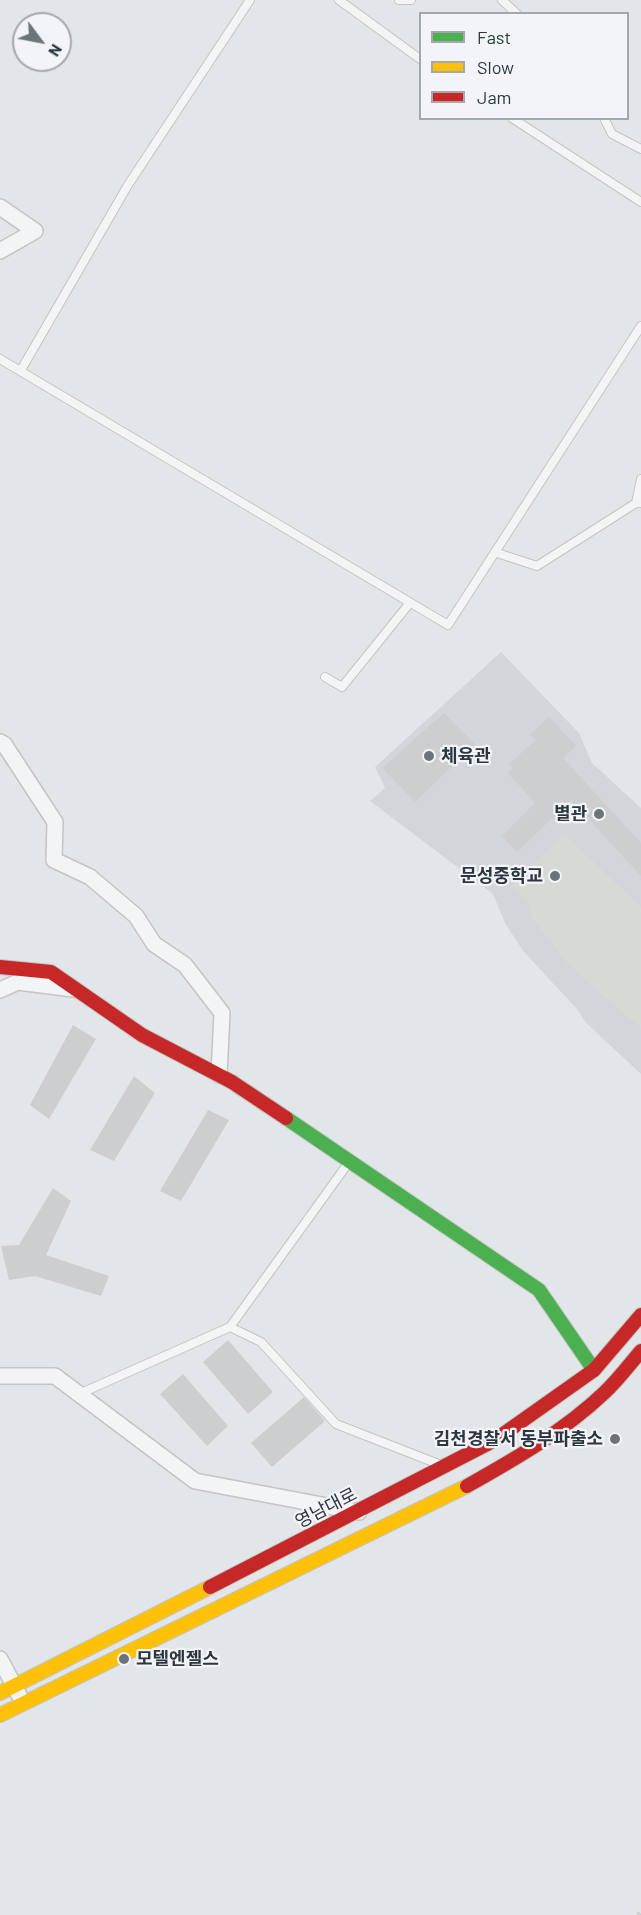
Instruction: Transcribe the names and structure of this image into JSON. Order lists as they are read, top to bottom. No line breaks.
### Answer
{"streets":{"main road":["영남대로"]},"places":["체육관","별관","문성중학교","김천경찰서 동부파출소","모텔엔젤스"],"legend":["Fast","Slow","Jam"],"north":"bottom right"}
